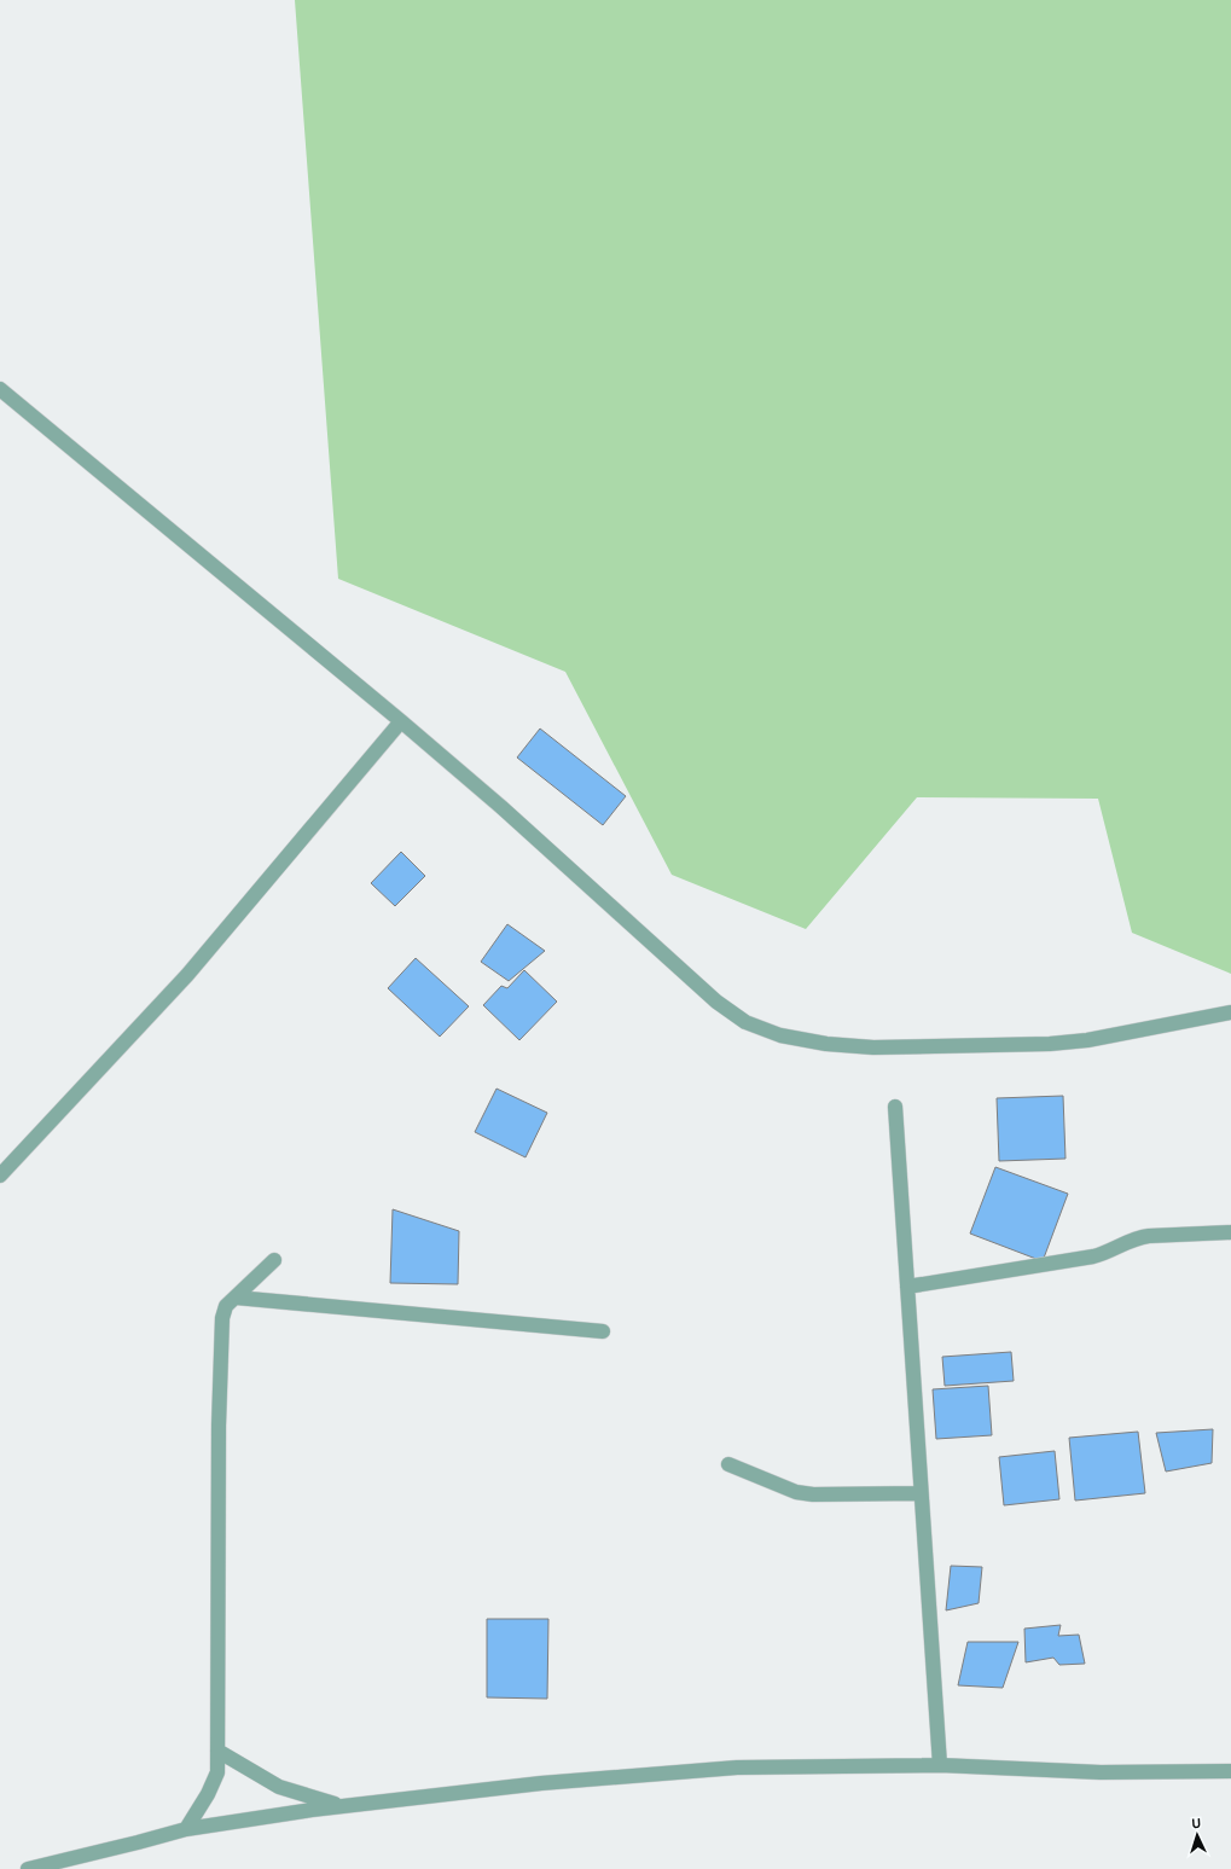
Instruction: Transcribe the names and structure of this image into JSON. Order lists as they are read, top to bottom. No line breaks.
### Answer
{"north":"top"}
